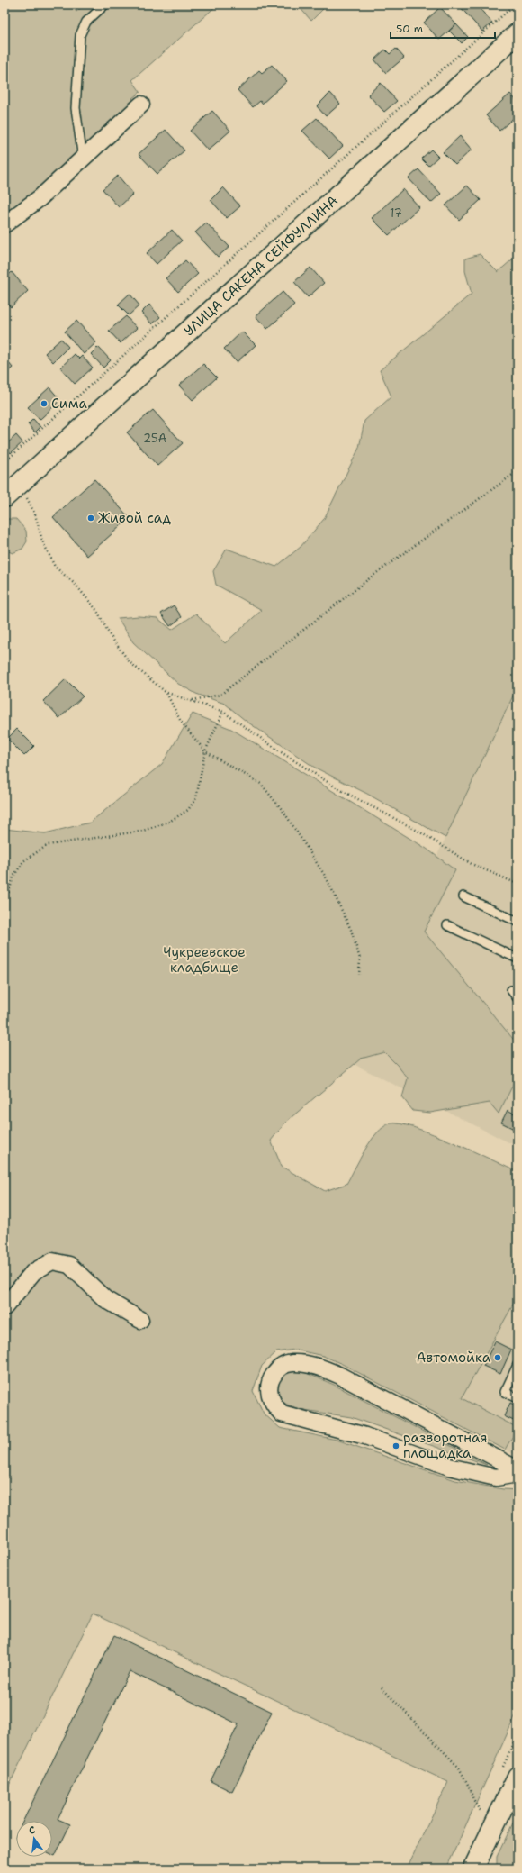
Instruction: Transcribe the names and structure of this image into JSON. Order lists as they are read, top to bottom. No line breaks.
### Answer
{"streets":{"main road":["УЛИЦА САКЕНА СЕЙФУЛЛИНА"]},"parks":["Чукреевское кладбище"],"places":["Сима","Живой сад","Автомойка","разворотная площадка"],"house_numbers":["17","25А"],"scale_bar":"50 m","north":"top"}
